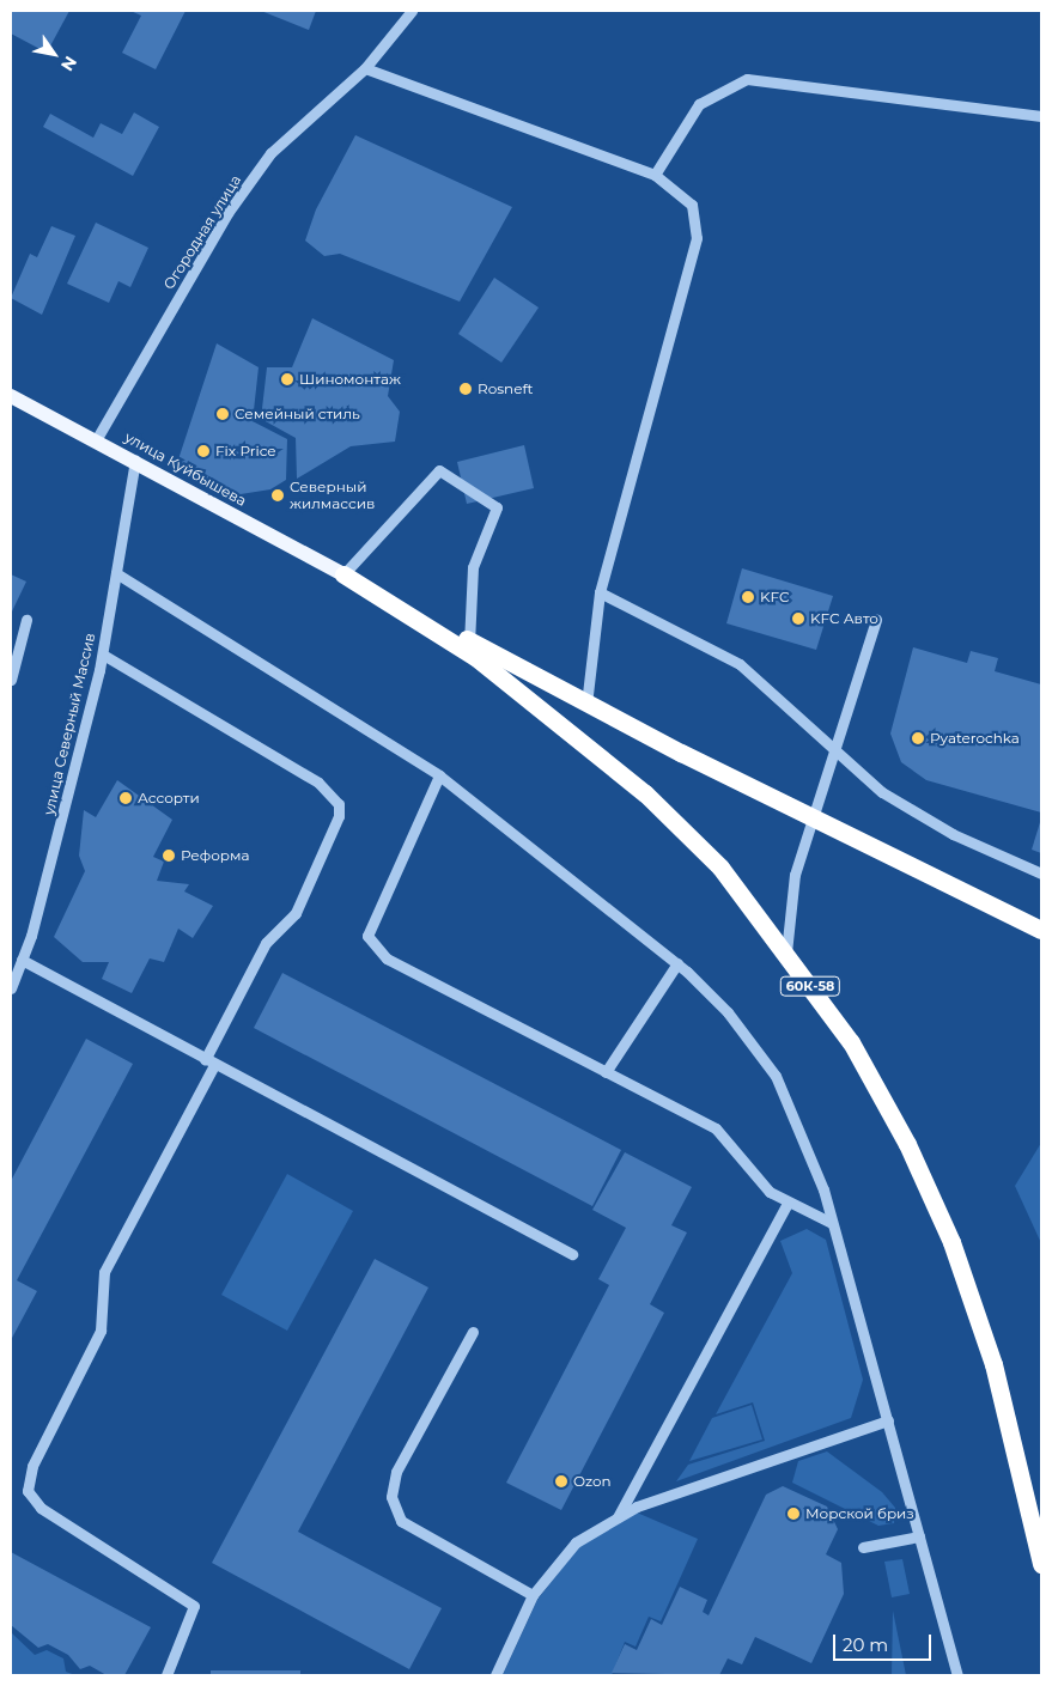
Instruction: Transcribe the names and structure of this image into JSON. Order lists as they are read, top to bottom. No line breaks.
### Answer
{"streets":{"highway":["60К-58"],"main road":["улица Куйбышева"],"street":["Огородная улица","улица Северный Массив"]},"crossings":[["Огородная улица","улица Куйбышева"],["улица Куйбышева","улица Северный Массив"],["улица Куйбышева","60К-58"]],"places":["Шиномонтаж","Rosneft","Семейный стиль","Fix Price","Северный жилмассив","KFC","KFC Авто","Pyaterochka","Ассорти","Реформа","Ozon","Морской бриз"],"scale_bar":"20 m","north":"bottom right"}
